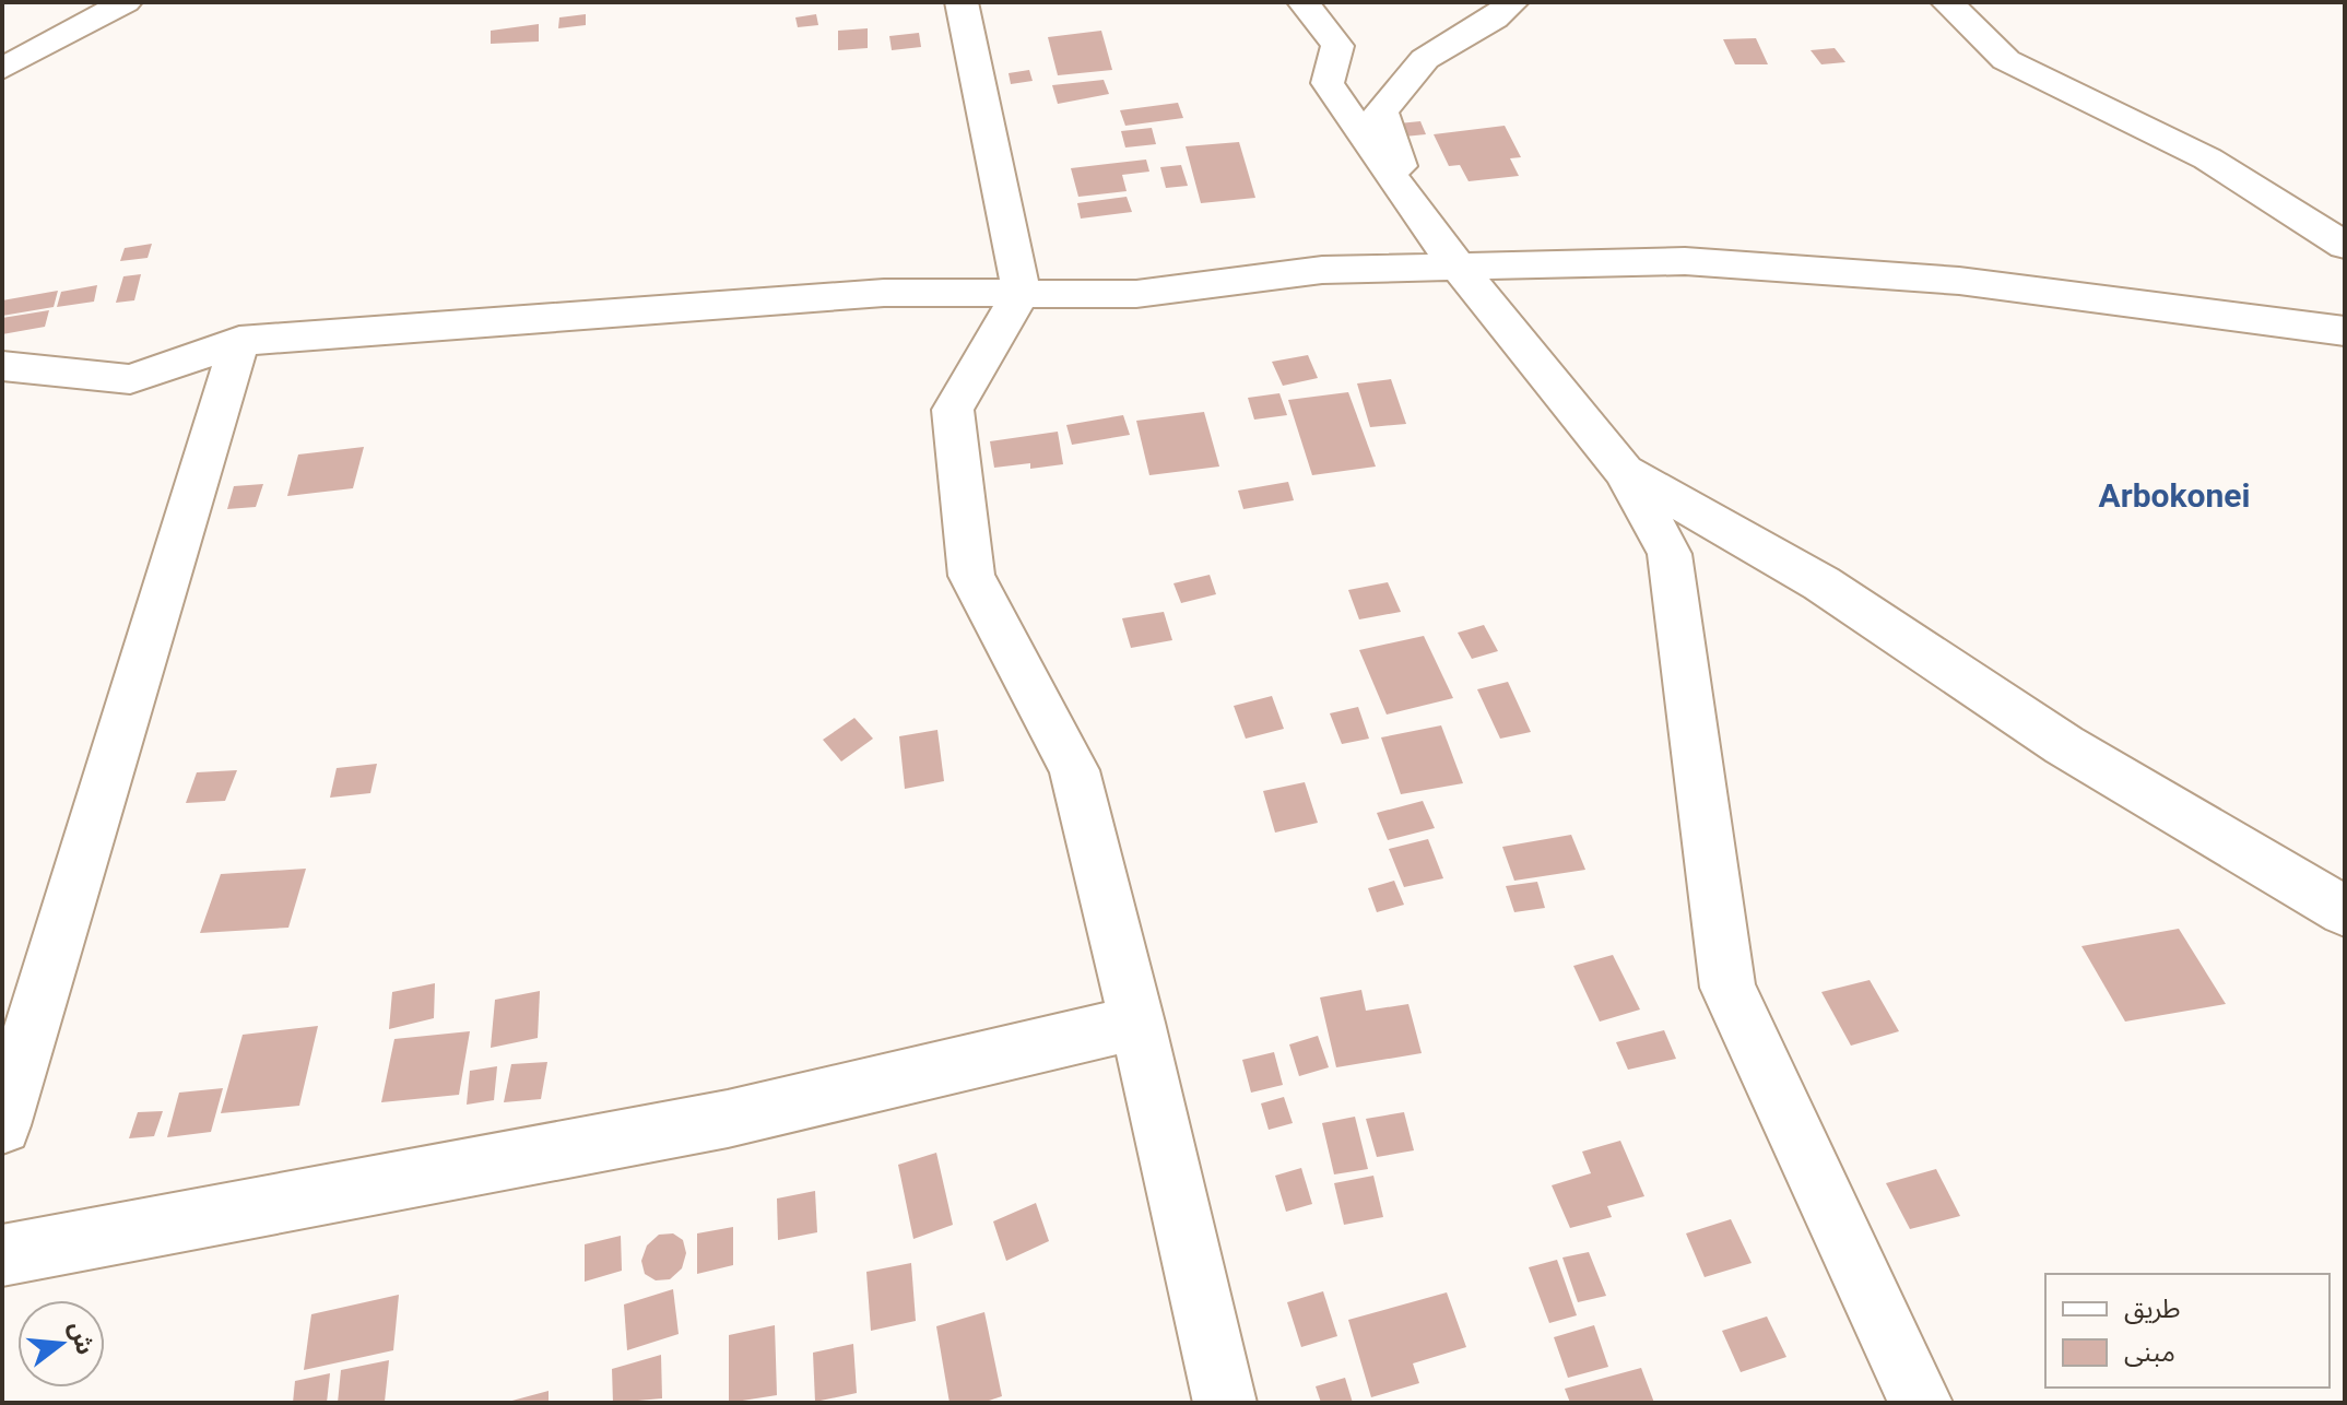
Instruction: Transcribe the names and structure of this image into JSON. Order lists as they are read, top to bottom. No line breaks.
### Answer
{"districts":["Arbokonei"],"legend":["طريق","مبنى"],"north":"right"}
